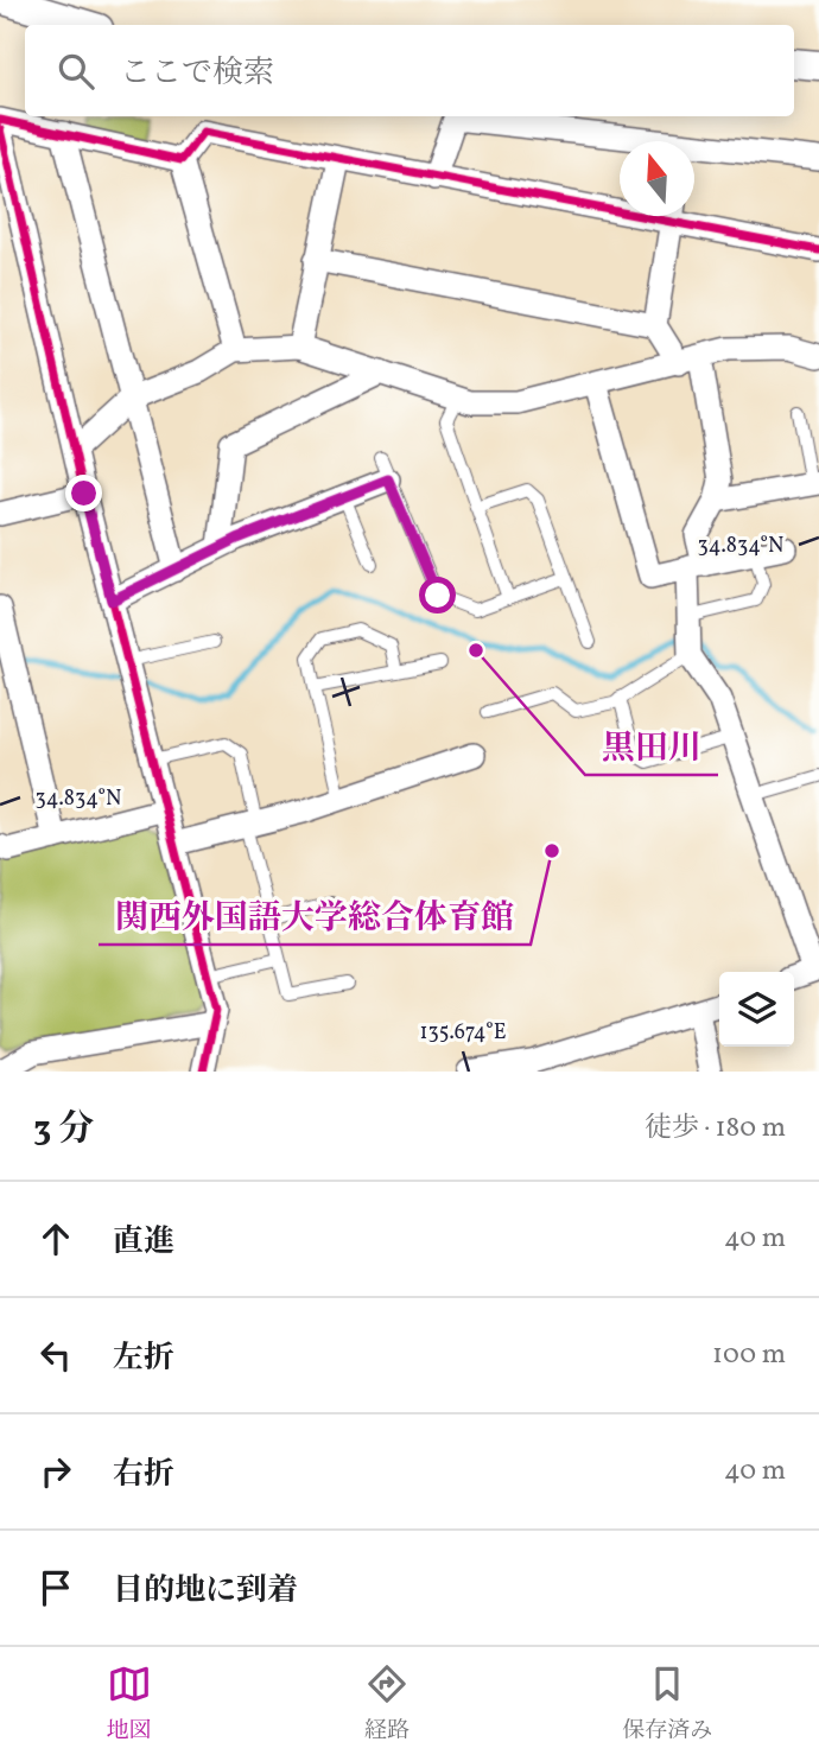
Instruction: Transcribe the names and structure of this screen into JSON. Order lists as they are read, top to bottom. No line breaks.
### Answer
{"places":["黒田川","関西外国語大学総合体育館"],"north":"top","page":{"search":"ここで検索","heading":["3 分","徒歩 · 180 m"],"list":[["直進","40 m"],["左折","100 m"],["右折","40 m"],"目的地に到着"],"nav":["地図","経路","保存済み"]},"coordinates":["34.834°N","135.674°E"]}
